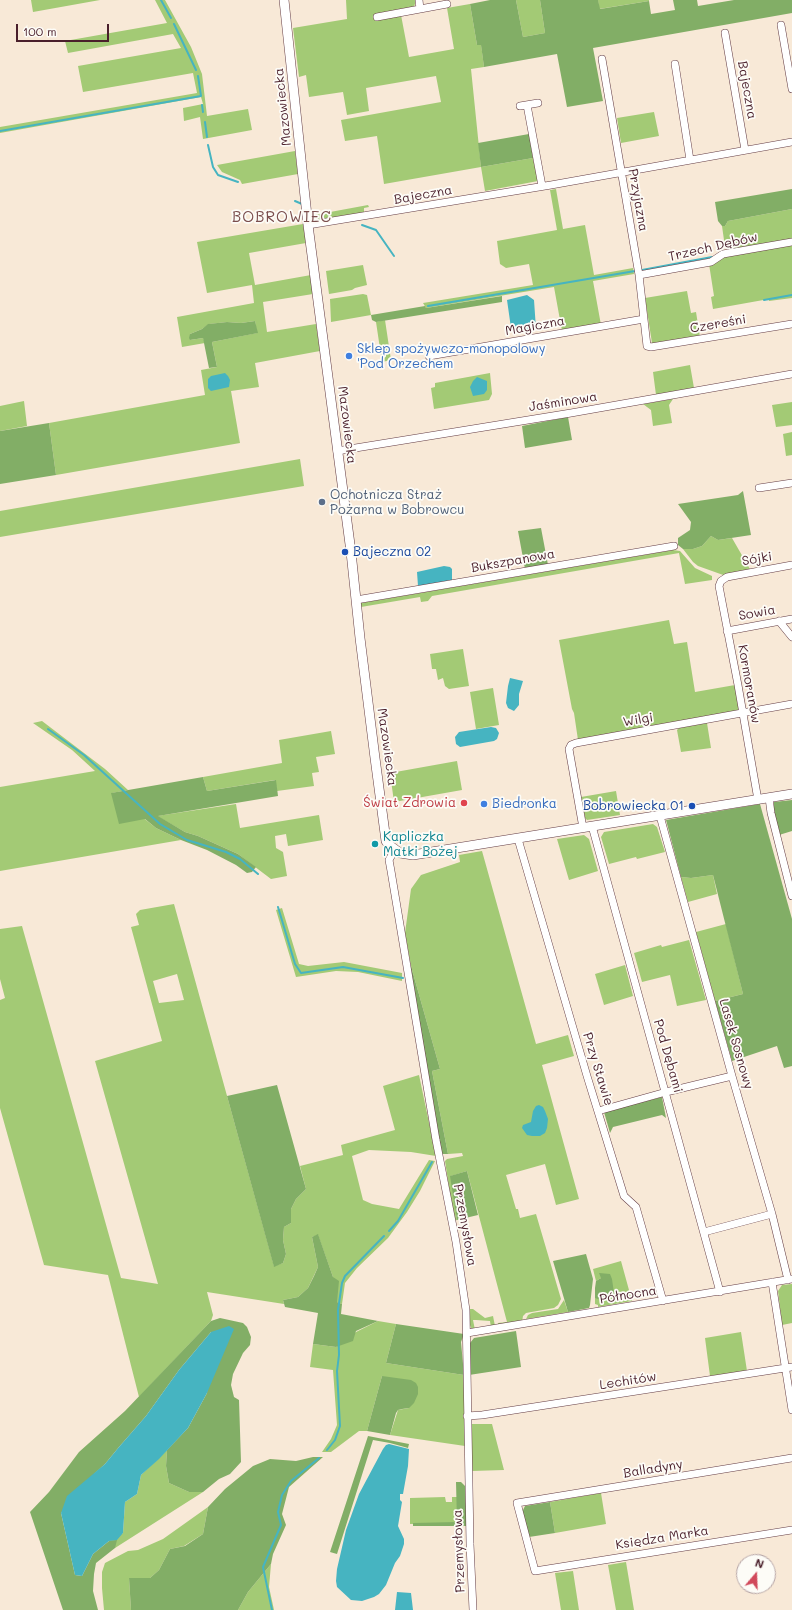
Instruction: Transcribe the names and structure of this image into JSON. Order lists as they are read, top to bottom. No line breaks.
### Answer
{"streets":{"street":["Bajeczna","Mazowiecka","Przyjazna","Trzech Dębów","Czereśni","Magiczna","Jaśminowa","Sójki","Bukszpanowa","Sowia","Kormoranów","Wilgi","Lasek Sosnowy","Pod Dębami","Przy Stawie","Przemysłowa","Północna","Lechitów","Balladyny","Księdza Marka"]},"crossings":[["Bajeczna","Mazowiecka"],["Bajeczna","Przyjazna"],["Mazowiecka","Jaśminowa"],["Mazowiecka","Bukszpanowa"],["Mazowiecka","Przemysłowa"],["Przyjazna","Trzech Dębów"],["Przyjazna","Czereśni"],["Przyjazna","Magiczna"],["Sójki","Kormoranów"],["Sowia","Kormoranów"],["Kormoranów","Wilgi"],["Lasek Sosnowy","Północna"],["Pod Dębami","Północna"],["Przy Stawie","Północna"],["Przemysłowa","Północna"],["Przemysłowa","Lechitów"],["Balladyny","Księdza Marka"]],"districts":["BOBROWIEC"],"places":["Sklep spożywczo-monopolowy 'Pod Orzechem","Ochotnicza Straż Pożarna w Bobrowcu","Bajeczna 02","Świat Zdrowia","Biedronka","Bobrowiecka 01","Kapliczka Matki Bożej"],"scale_bar":"100 m","north":"top"}
